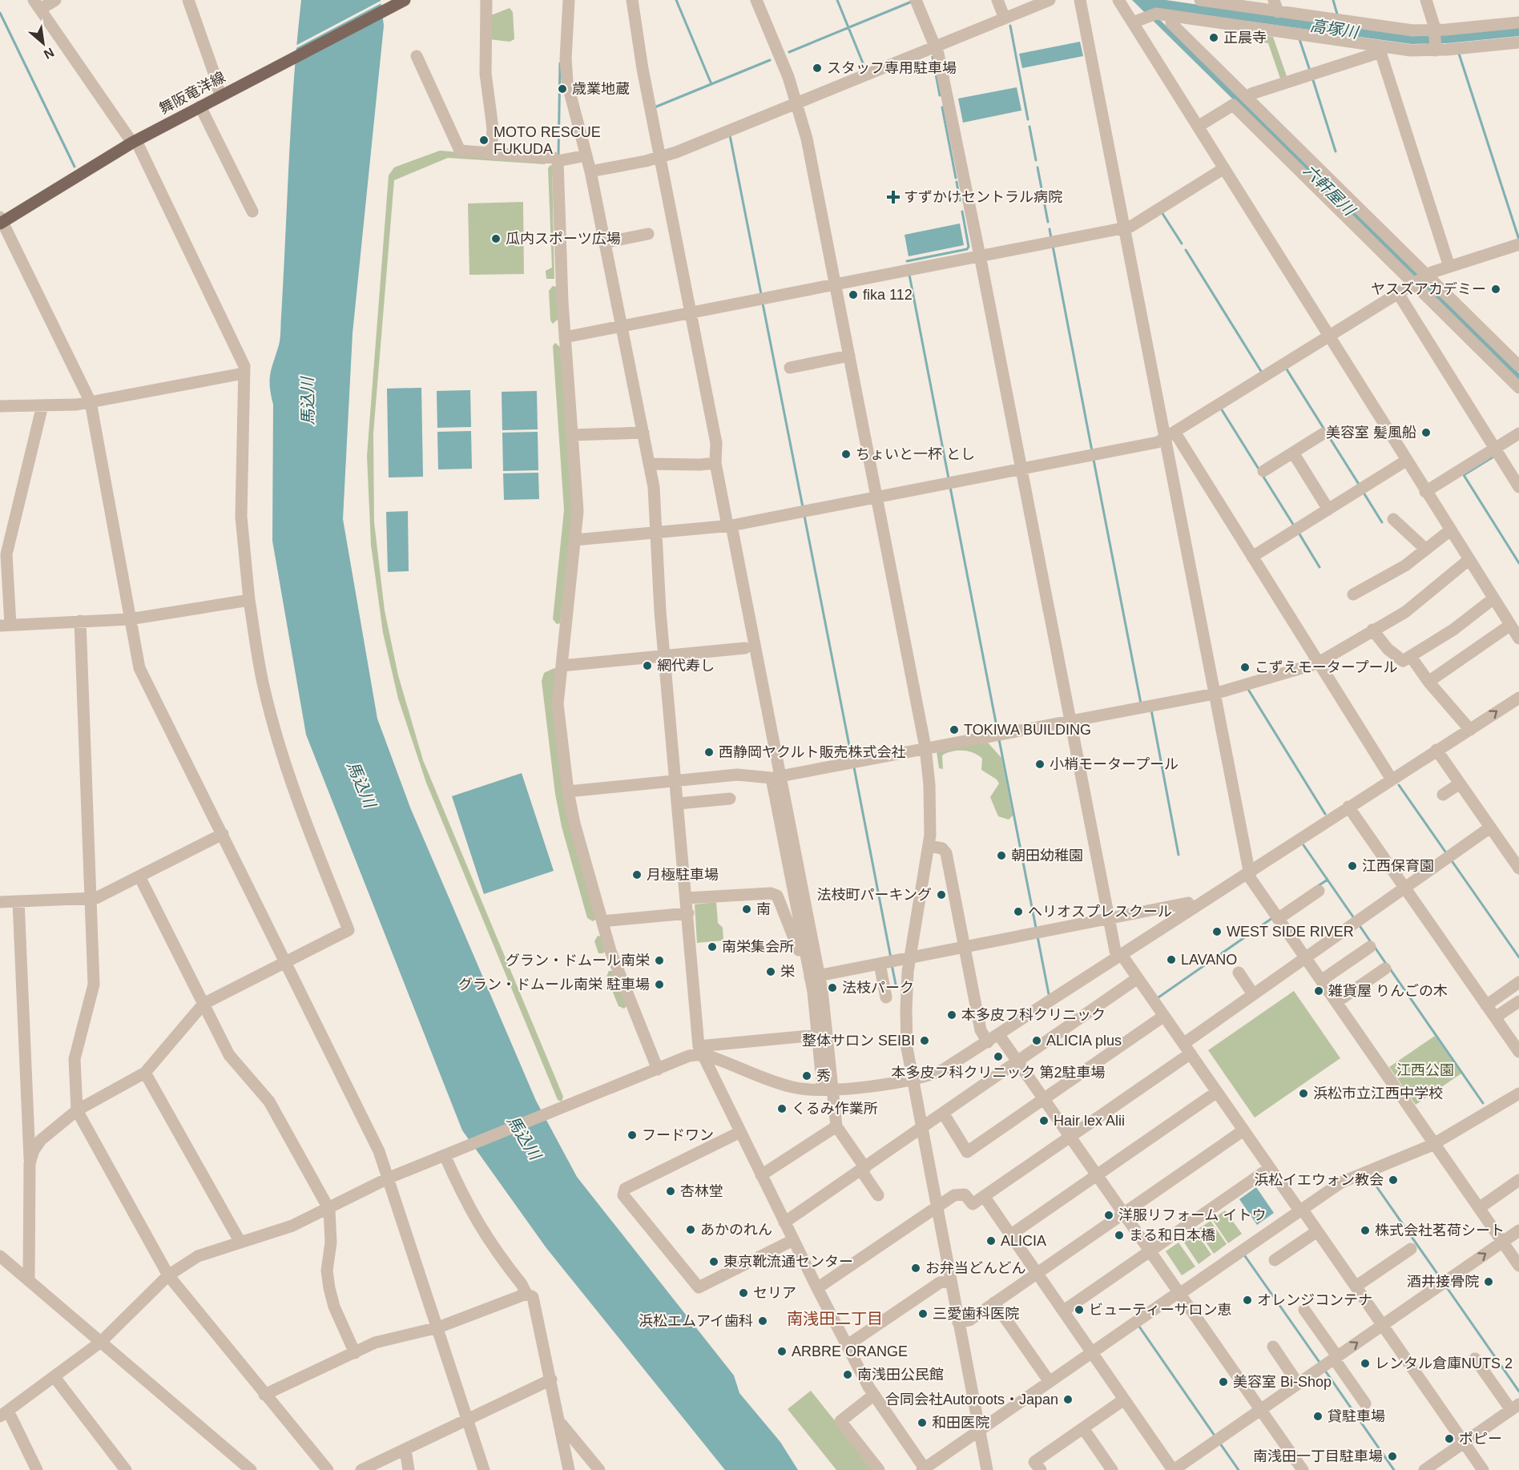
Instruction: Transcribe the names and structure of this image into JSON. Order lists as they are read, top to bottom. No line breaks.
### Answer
{"streets":{"main road":["舞阪竜洋線"]},"districts":["南浅田二丁目"],"water":["高塚川","六軒屋川","馬込川"],"parks":["江西公園"],"places":{"other":["正晨寺","スタッフ専用駐車場","歳業地蔵","MOTO RESCUE FUKUDA","瓜内スポーツ広場","ヤスズアカデミー","fika 112","美容室 髪風船","ちょいと一杯 とし","網代寿し","こずえモータープール","TOKIWA BUILDING","西静岡ヤクルト販売株式会社","小梢モータープール","朝田幼稚園","江西保育園","月極駐車場","法枝町パーキング","南","ヘリオスプレスクール","WEST SIDE RIVER","南栄集会所","LAVANO","グラン・ドムール南栄","栄","グラン・ドムール南栄 駐車場","法枝パーク","雑貨屋 りんごの木","本多皮フ科クリニック","整体サロン SEIBI","ALICIA plus","本多皮フ科クリニック 第2駐車場","秀","浜松市立江西中学校","くるみ作業所","Hair lex Alii","フードワン","浜松イエウォン教会","杏林堂","洋服リフォーム イトウ","あかのれん","株式会社茗荷シート","まる和日本橋","ALICIA","東京靴流通センター","お弁当どんどん","酒井接骨院","セリア","オレンジコンテナ","ビューティーサロン恵","三愛歯科医院","浜松エムアイ歯科","ARBRE ORANGE","レンタル倉庫NUTS 2","南浅田公民館","美容室 Bi-Shop","合同会社Autoroots・Japan","貸駐車場","和田医院","ポピー","南浅田一丁目駐車場"],"health":["すずかけセントラル病院"]},"north":"bottom right"}
